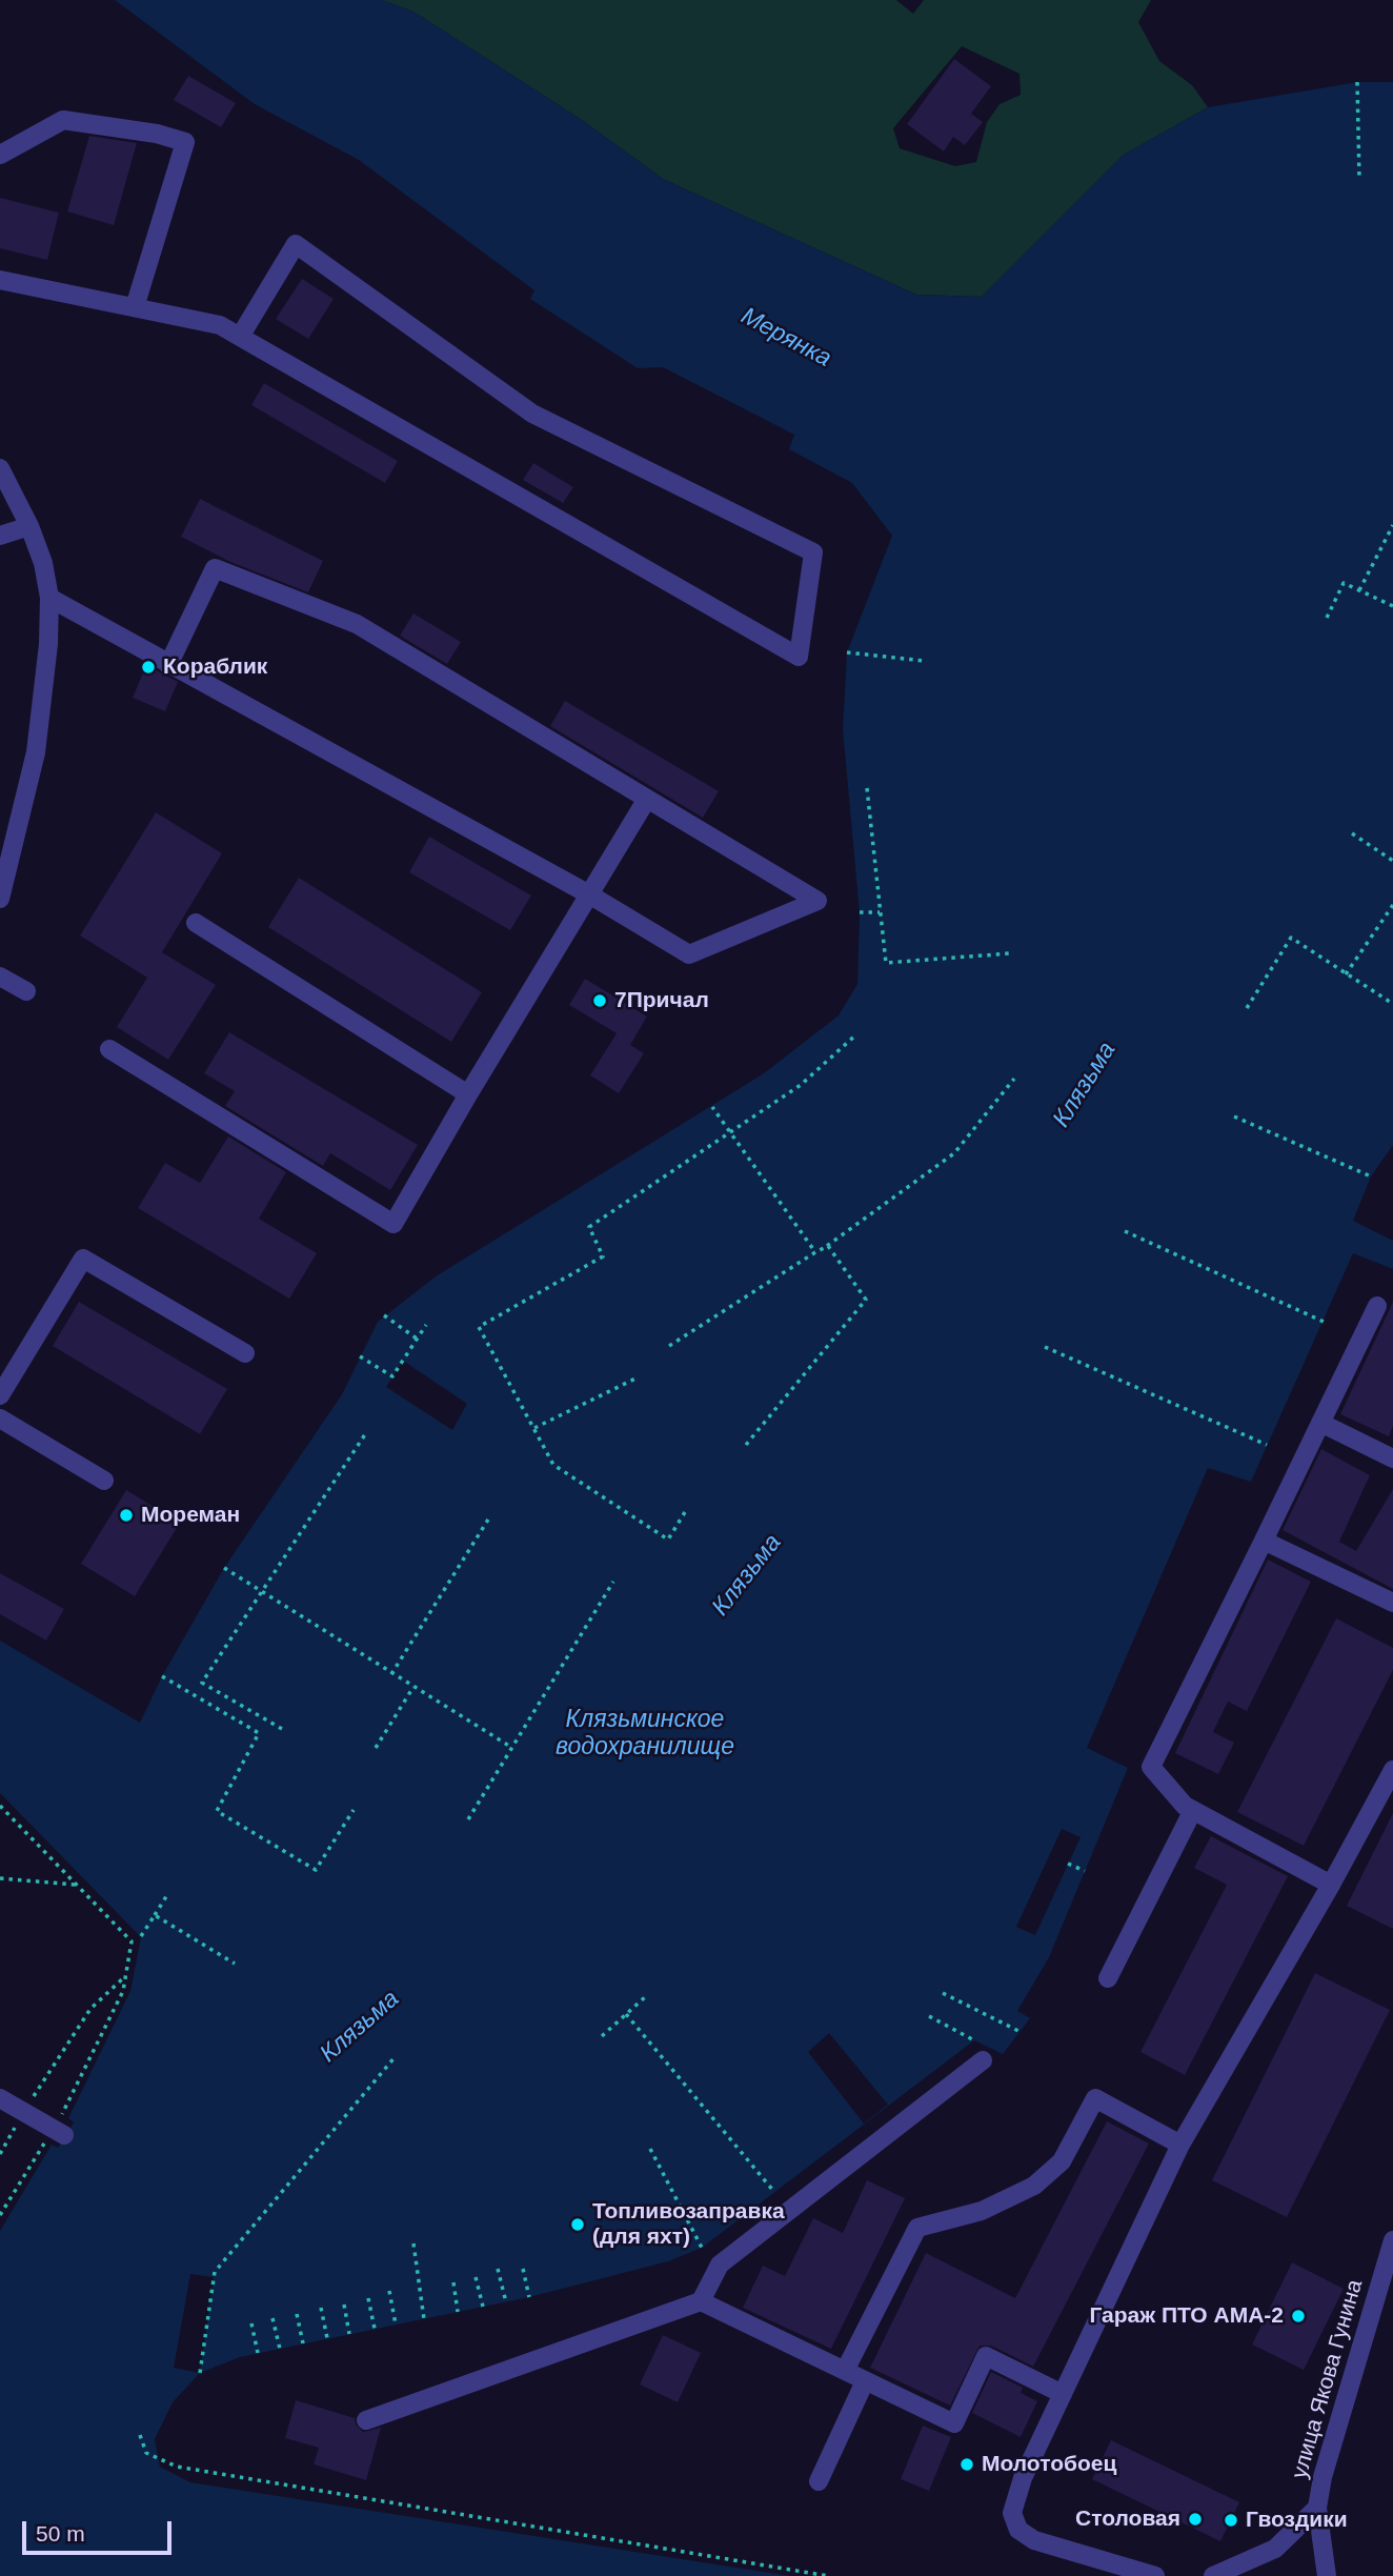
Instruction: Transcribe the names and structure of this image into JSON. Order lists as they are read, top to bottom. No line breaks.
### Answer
{"streets":{"street":["улица Якова Гунина"]},"water":["Мерянка","Клязьма","Клязьминское водохранилище"],"places":["Кораблик","7Причал","Мореман","Топливозаправка (для яхт)","Гараж ПТО АМА-2","Молотобоец","Столовая","Гвоздики"],"scale_bar":"50 m"}
